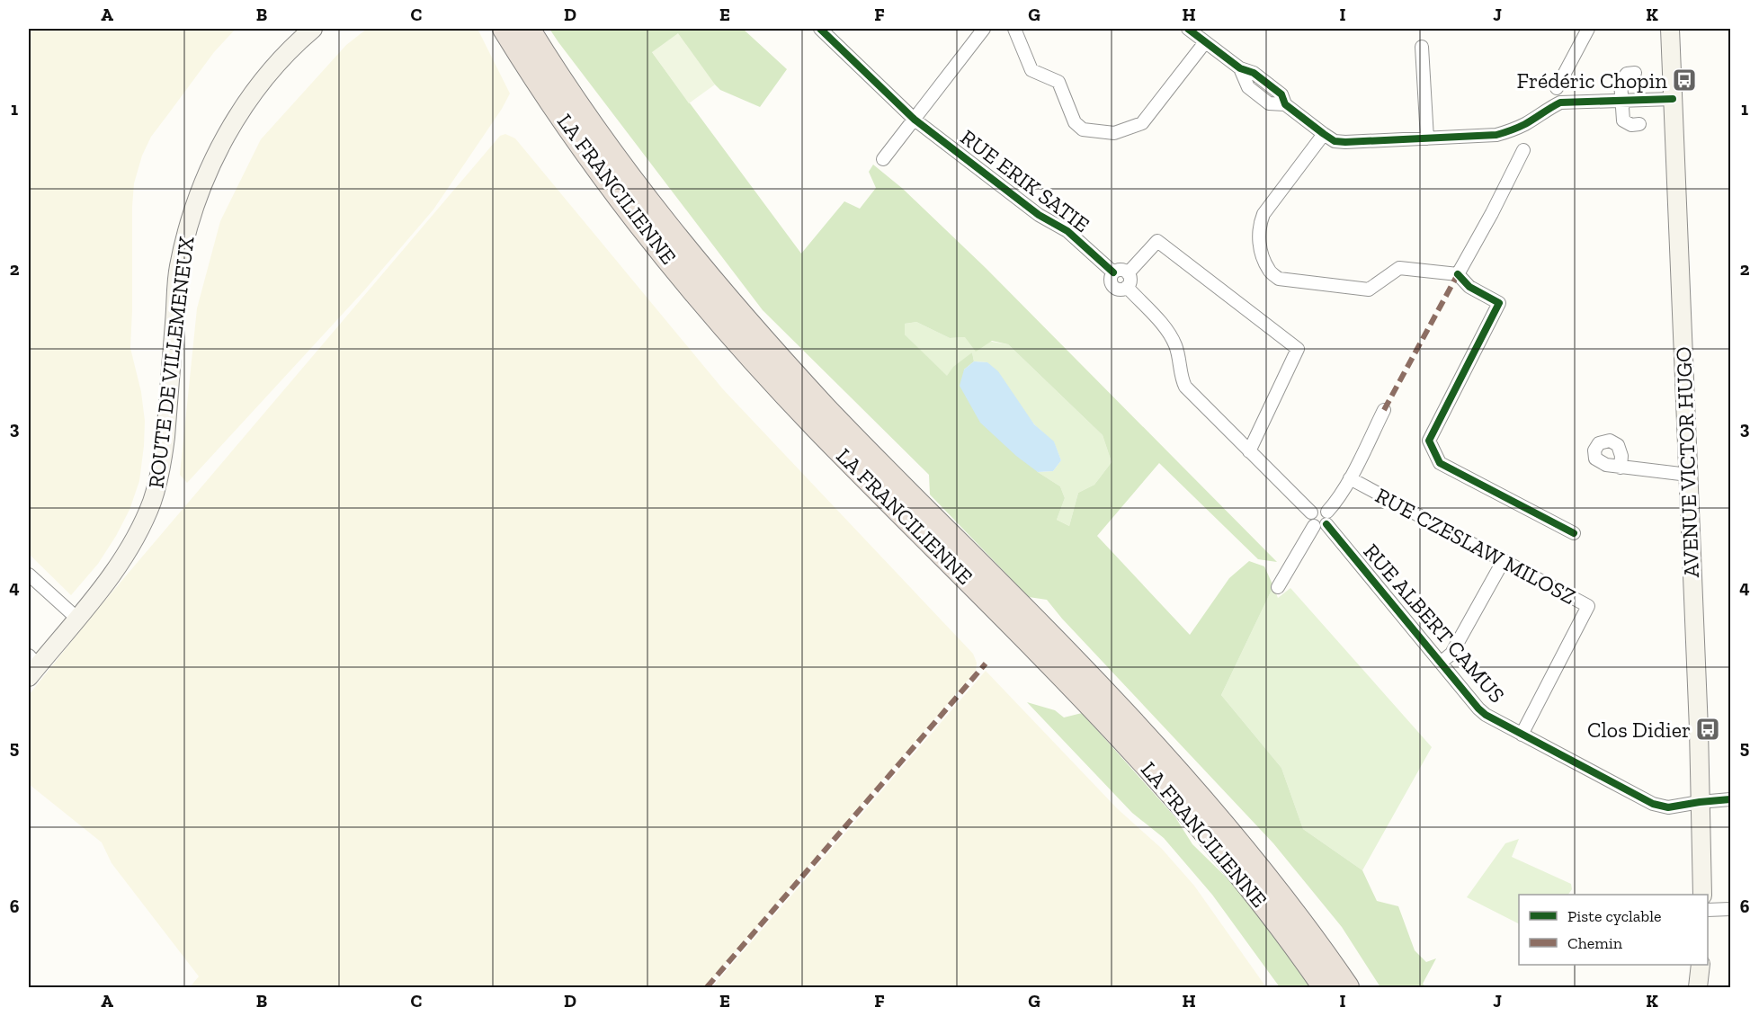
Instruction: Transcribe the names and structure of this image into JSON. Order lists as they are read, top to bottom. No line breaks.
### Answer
{"streets":{"highway":["LA FRANCILIENNE"],"main road":["ROUTE DE VILLEMENEUX","AVENUE VICTOR HUGO"],"street":["RUE ERIK SATIE","RUE CZESLAW MILOSZ","RUE ALBERT CAMUS"]},"crossings":[["RUE ERIK SATIE","RUE ALBERT CAMUS"],["AVENUE VICTOR HUGO","RUE ALBERT CAMUS"],["RUE CZESLAW MILOSZ","RUE ALBERT CAMUS"]],"places":{"bus stop":["Frédéric Chopin","Clos Didier"]},"legend":["Piste cyclable","Chemin"],"grid":{"columns":["A","B","C","D","E","F","G","H","I","J","K"],"rows":["1","2","3","4","5","6"]}}
